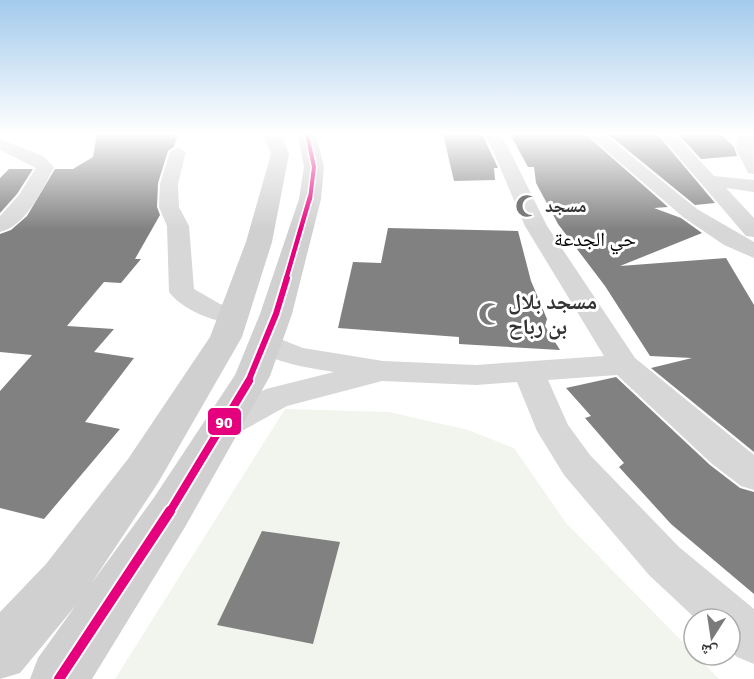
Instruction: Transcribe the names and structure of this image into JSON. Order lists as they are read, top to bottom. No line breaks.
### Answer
{"districts":["حي الجدعة"],"places":{"mosque":["مسجد","مسجد بلال بن رباح"]},"lines":["transit line 90"],"north":"bottom"}
